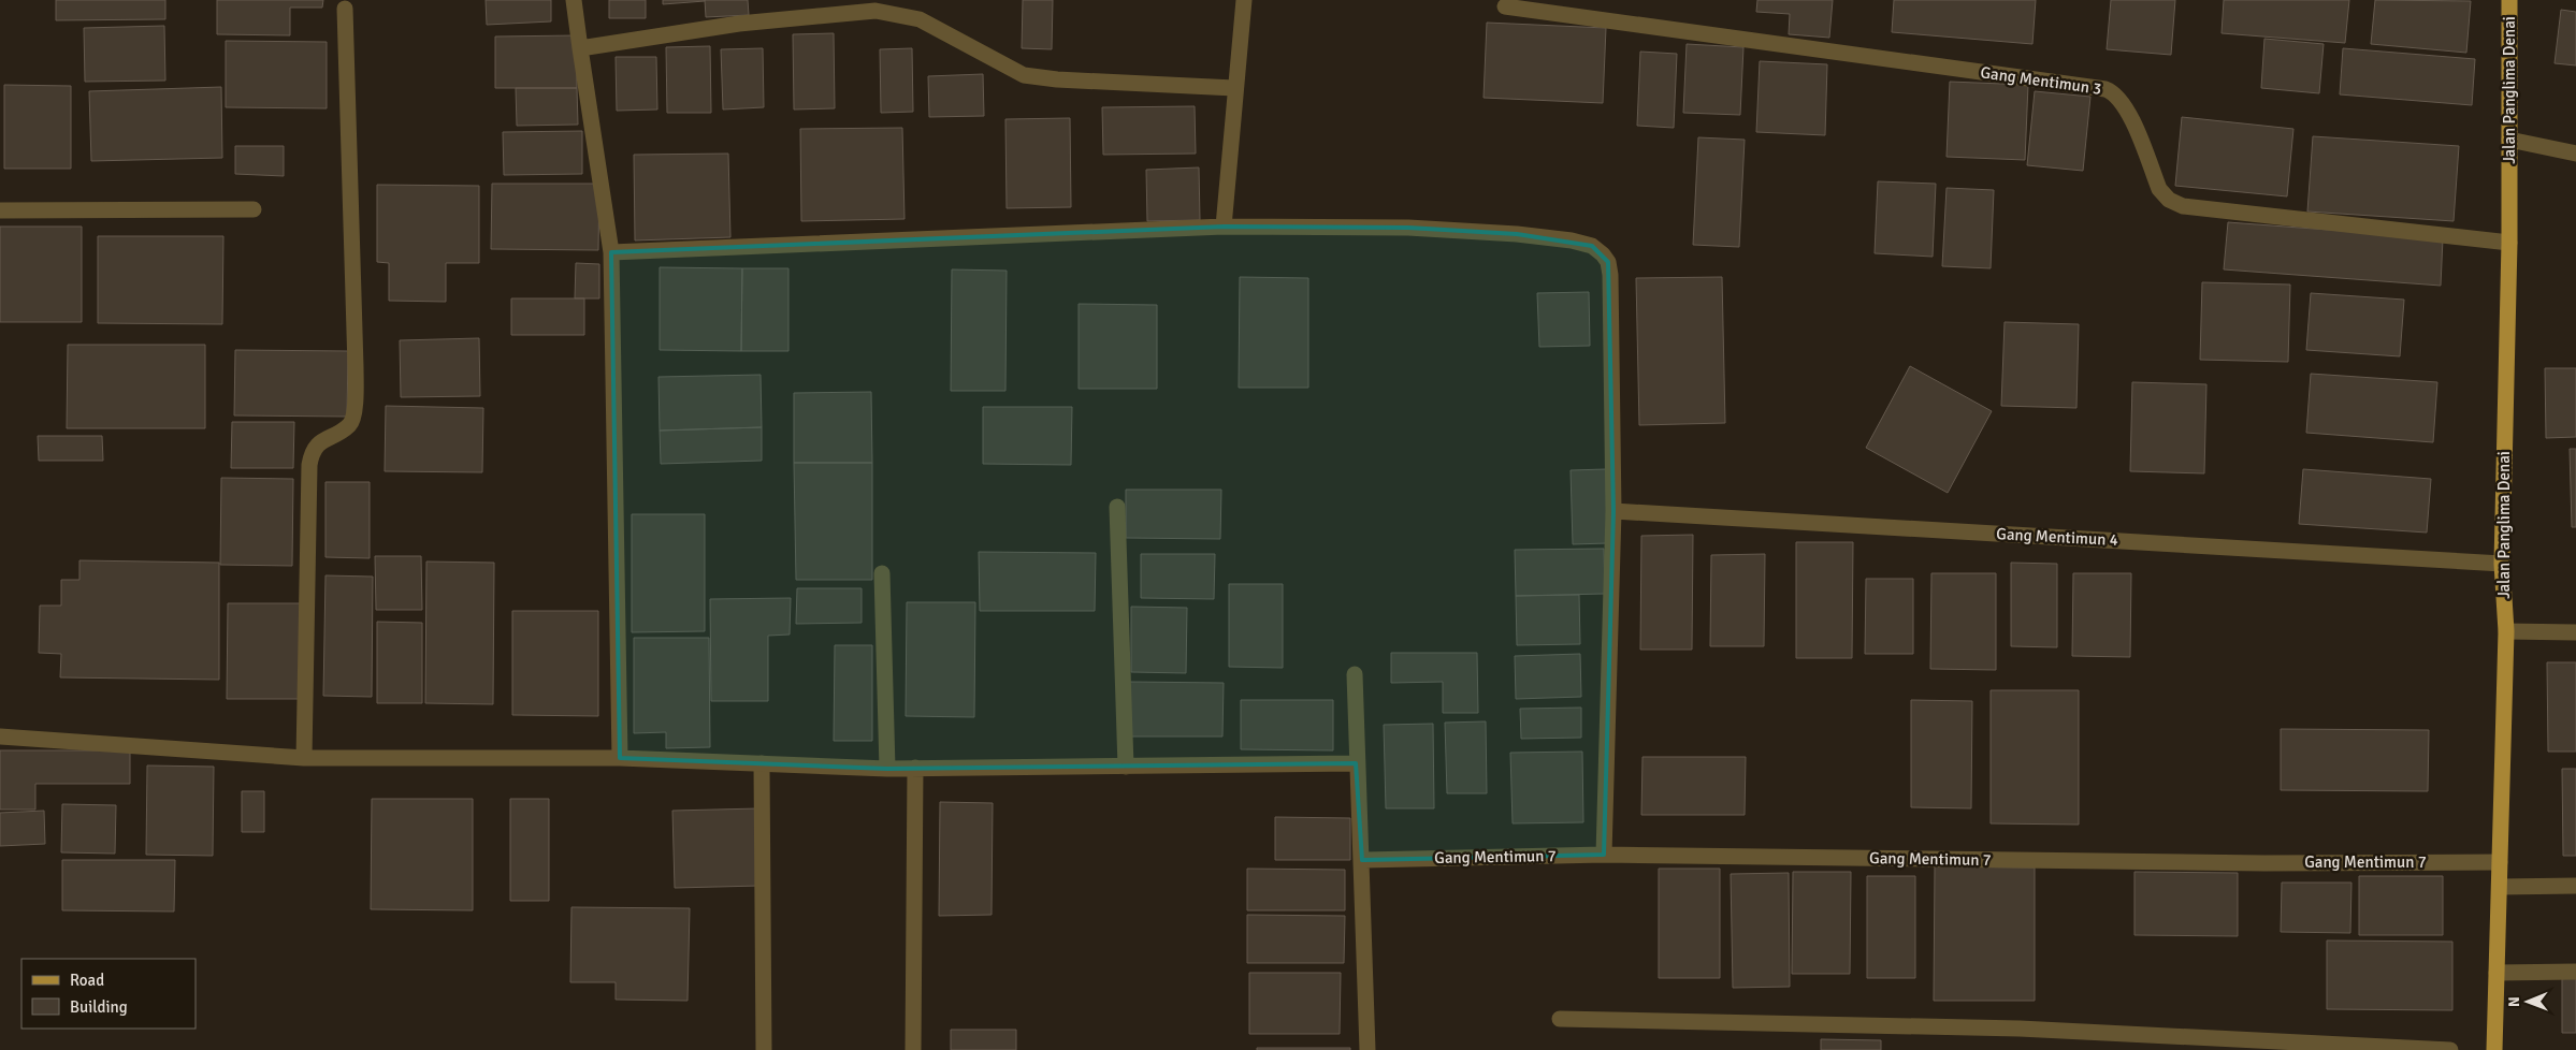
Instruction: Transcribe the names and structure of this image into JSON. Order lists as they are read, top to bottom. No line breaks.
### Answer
{"streets":{"main road":["Jalan Panglima Denai"],"street":["Gang Mentimun 3","Gang Mentimun 4","Gang Mentimun 7"]},"crossings":[["Gang Mentimun 3","Jalan Panglima Denai"],["Jalan Panglima Denai","Gang Mentimun 4"],["Jalan Panglima Denai","Gang Mentimun 7"]],"legend":["Road","Building"],"north":"left"}
